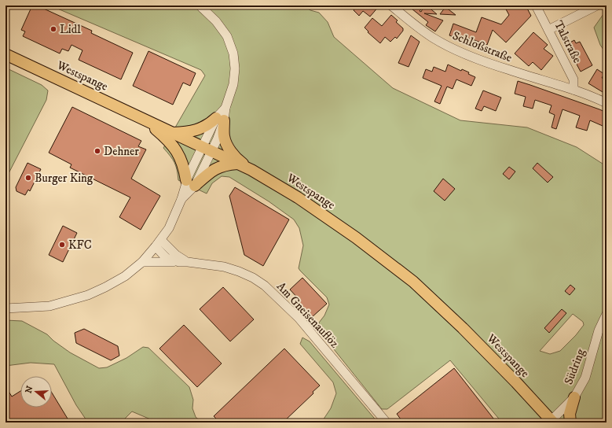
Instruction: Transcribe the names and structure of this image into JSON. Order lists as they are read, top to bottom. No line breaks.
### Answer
{"streets":{"main road":["Westspange"],"street":["Talstraße","Schloßstraße","Am Gneisenauflöz","Südring"]},"crossings":[["Talstraße","Schloßstraße"],["Westspange","Südring"]],"places":["Lidl","Dehner","Burger King","KFC"],"north":"left"}
